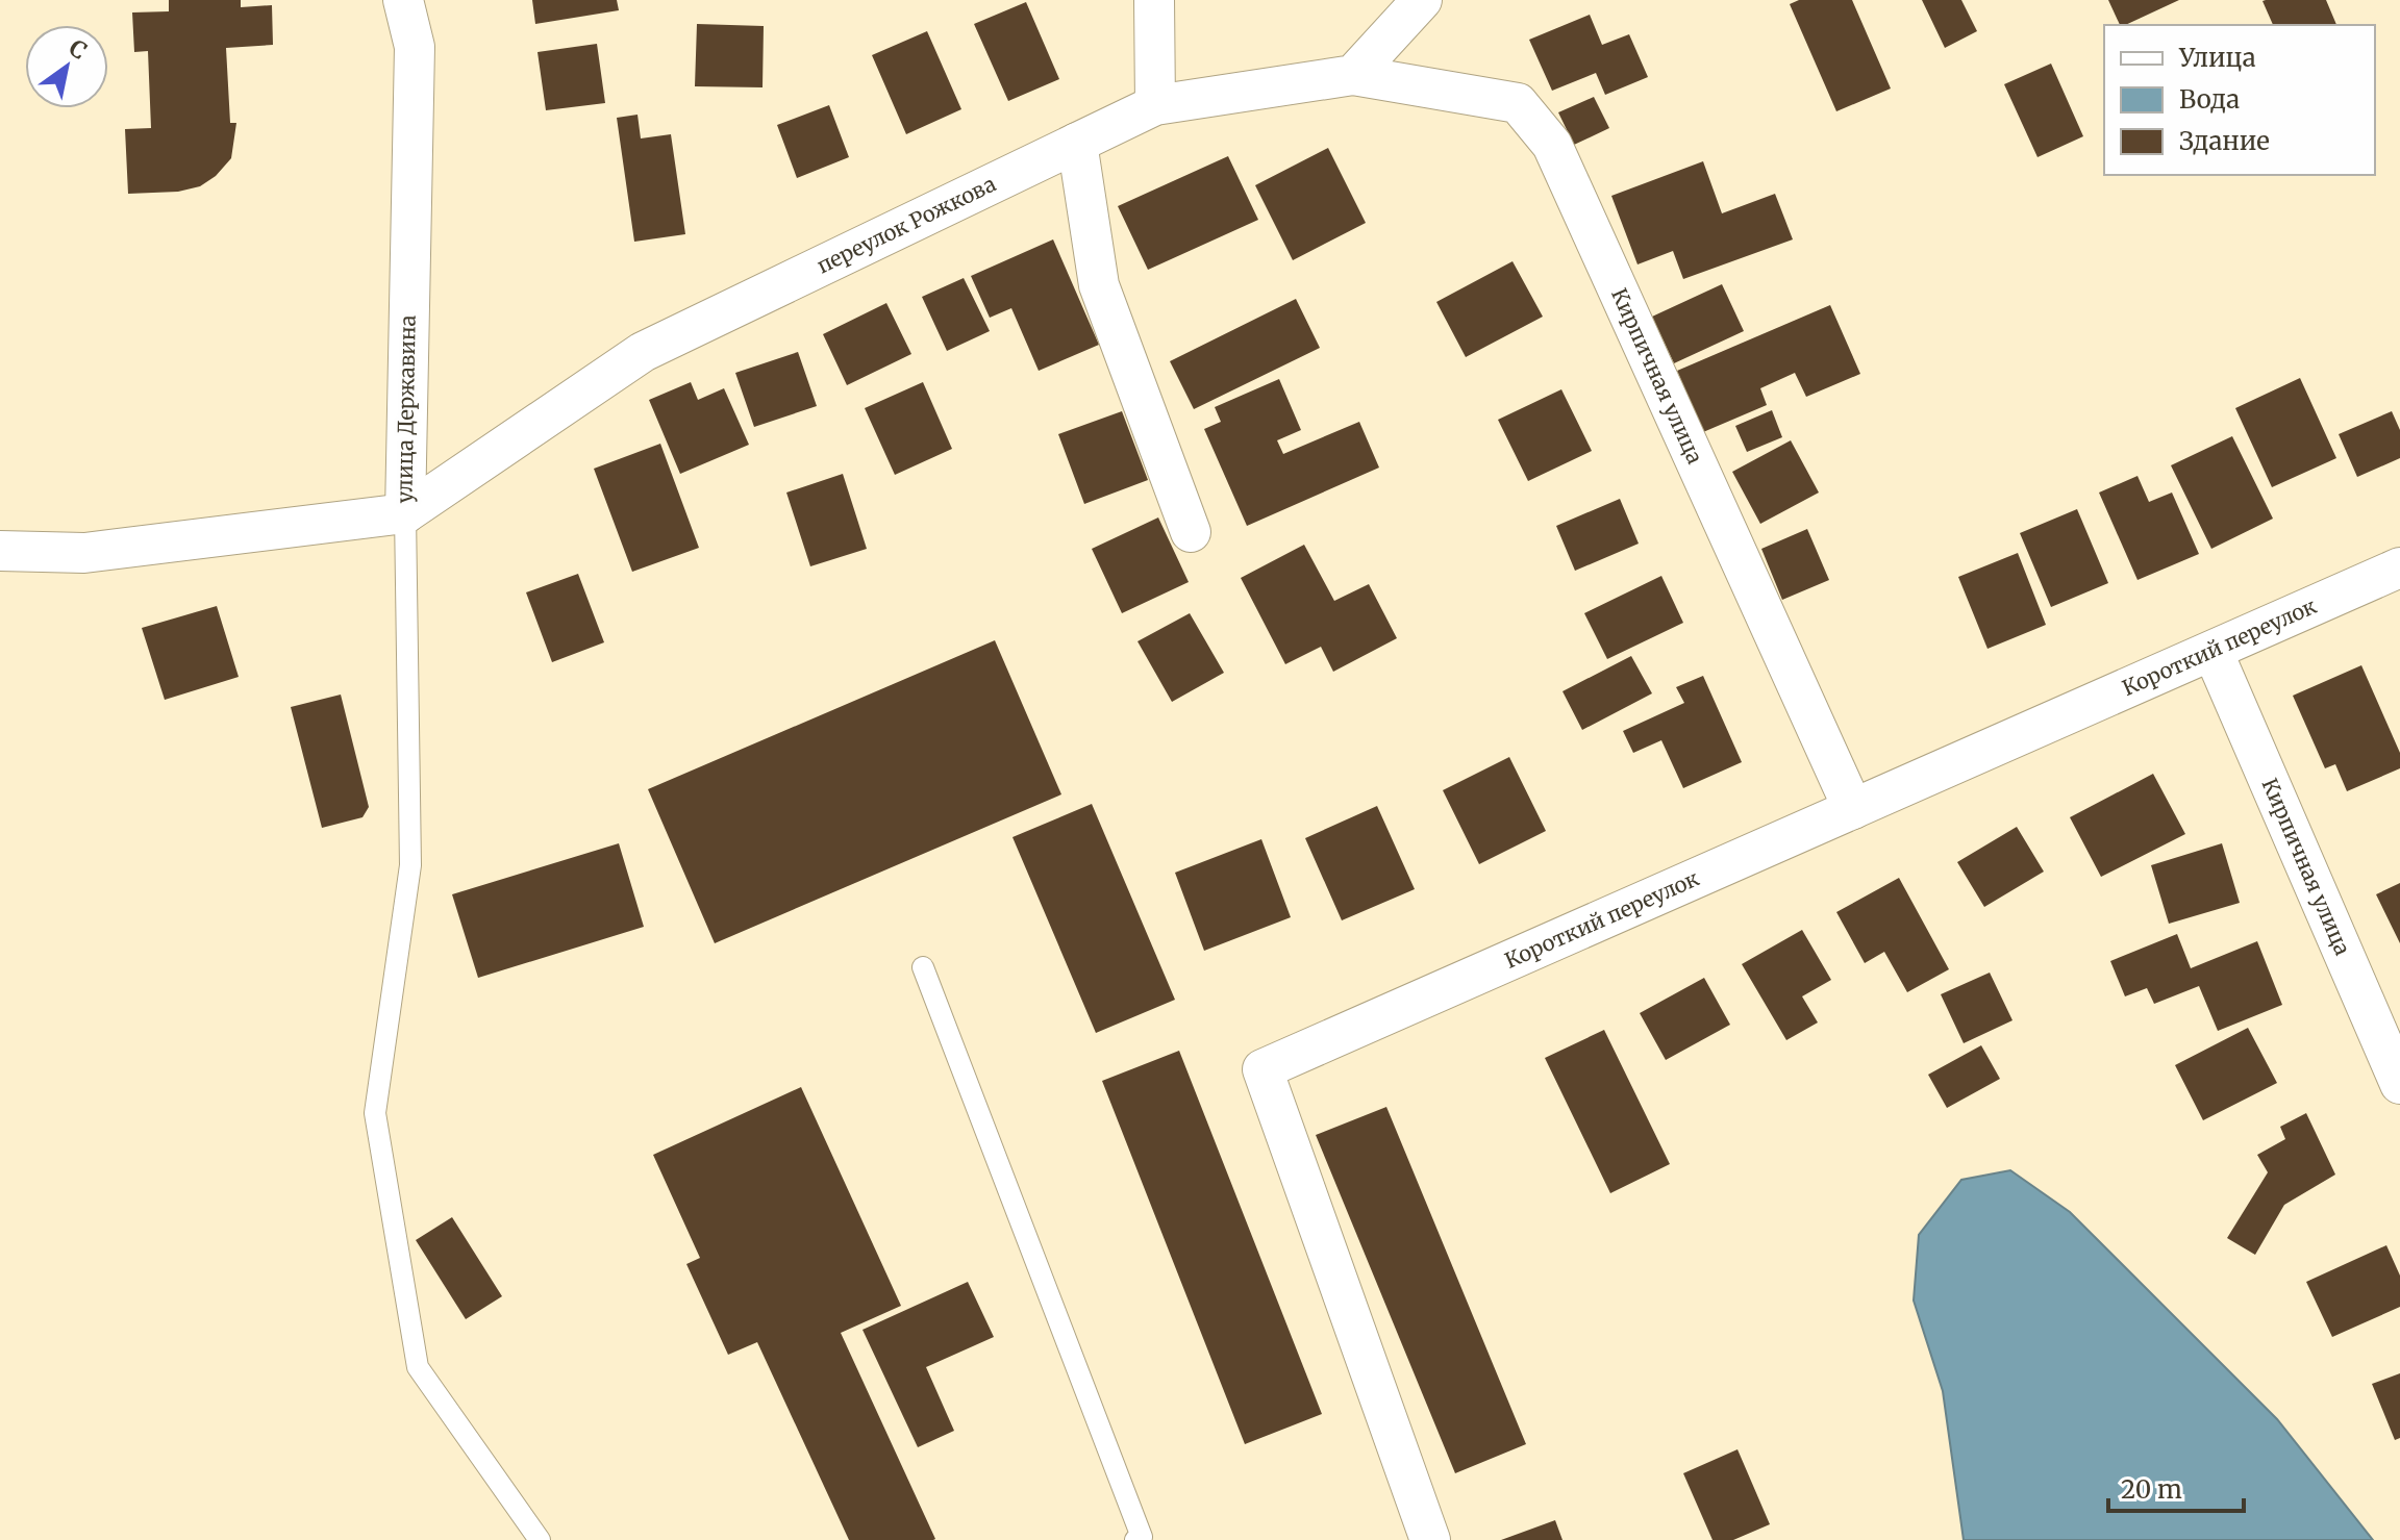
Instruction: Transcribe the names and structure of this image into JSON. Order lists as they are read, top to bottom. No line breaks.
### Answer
{"streets":{"street":["переулок Рожкова","Кирпичная улица","улица Державина","Короткий переулок"]},"crossings":[["переулок Рожкова","Кирпичная улица"],["переулок Рожкова","улица Державина"],["Кирпичная улица","Короткий переулок"]],"legend":["Улица","Вода","Здание"],"scale_bar":"20 m","north":"top right"}
